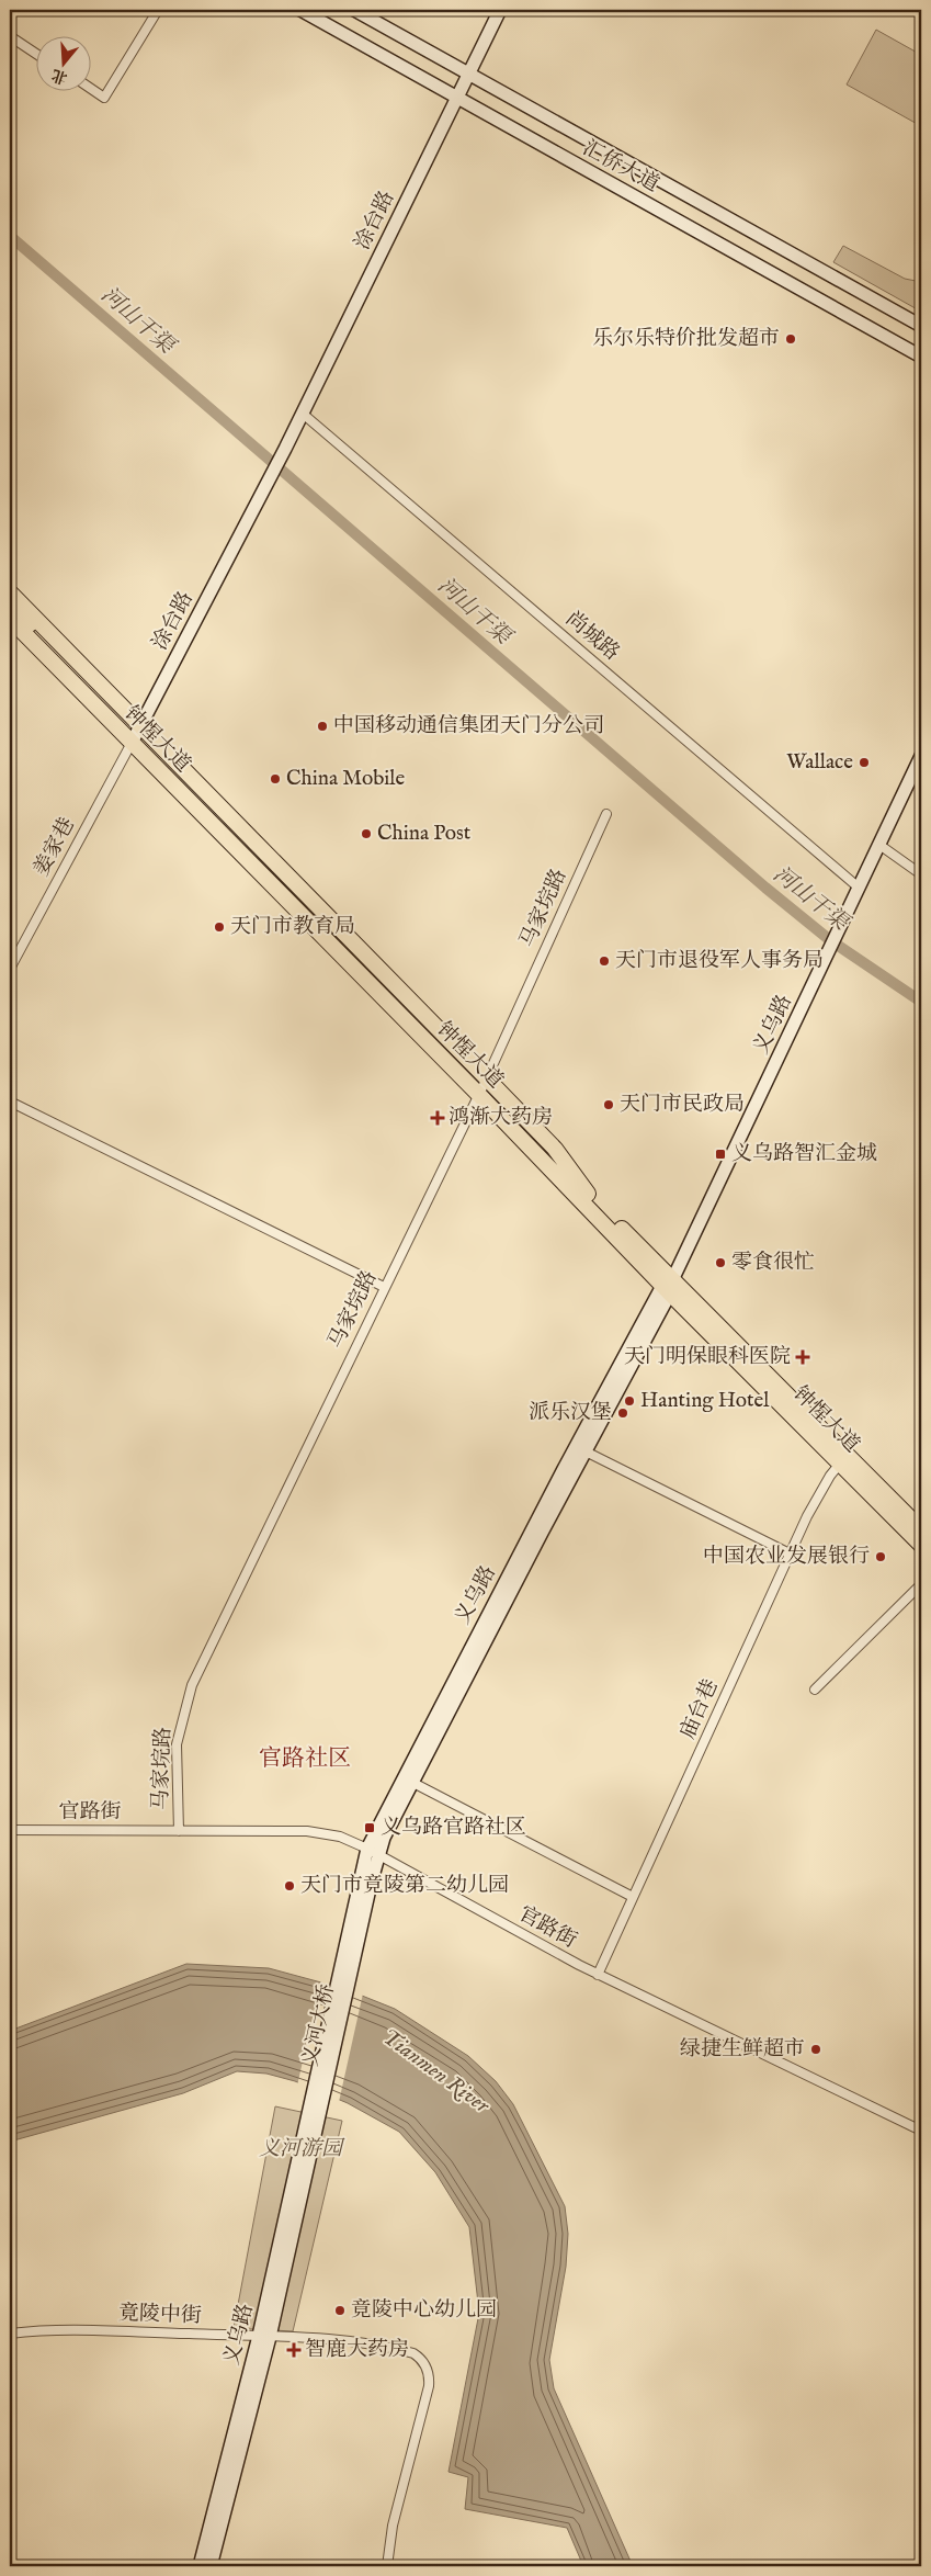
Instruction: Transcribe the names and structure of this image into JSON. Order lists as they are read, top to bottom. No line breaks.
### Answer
{"streets":{"highway":["钟惺大道"],"main road":["汇侨大道","涂台路","义乌路","义河大桥"],"street":["尚城路","姜家巷","马家垸路","庙台巷","官路街","竟陵中街"]},"crossings":[["汇侨大道","涂台路"],["涂台路","尚城路"],["涂台路","钟惺大道"],["涂台路","姜家巷"],["尚城路","义乌路"],["钟惺大道","姜家巷"],["钟惺大道","马家垸路"],["钟惺大道","义乌路"],["钟惺大道","庙台巷"],["马家垸路","官路街"],["义乌路","官路街"],["义乌路","义河大桥"],["义乌路","竟陵中街"],["庙台巷","官路街"]],"districts":["官路社区"],"water":["河山干渠","Tianmen River"],"parks":["义河游园"],"places":{"other":["乐尔乐特价批发超市","中国移动通信集团天门分公司","Wallace","China Mobile","China Post","天门市教育局","天门市退役军人事务局","天门市民政局","零食很忙","Hanting Hotel","派乐汉堡","中国农业发展银行","天门市竟陵第二幼儿园","绿捷生鲜超市","竟陵中心幼儿园"],"health":["鸿渐大药房","天门明保眼科医院","智鹿大药房"],"transit":["义乌路智汇金城","义乌路官路社区"]},"north":"bottom"}
